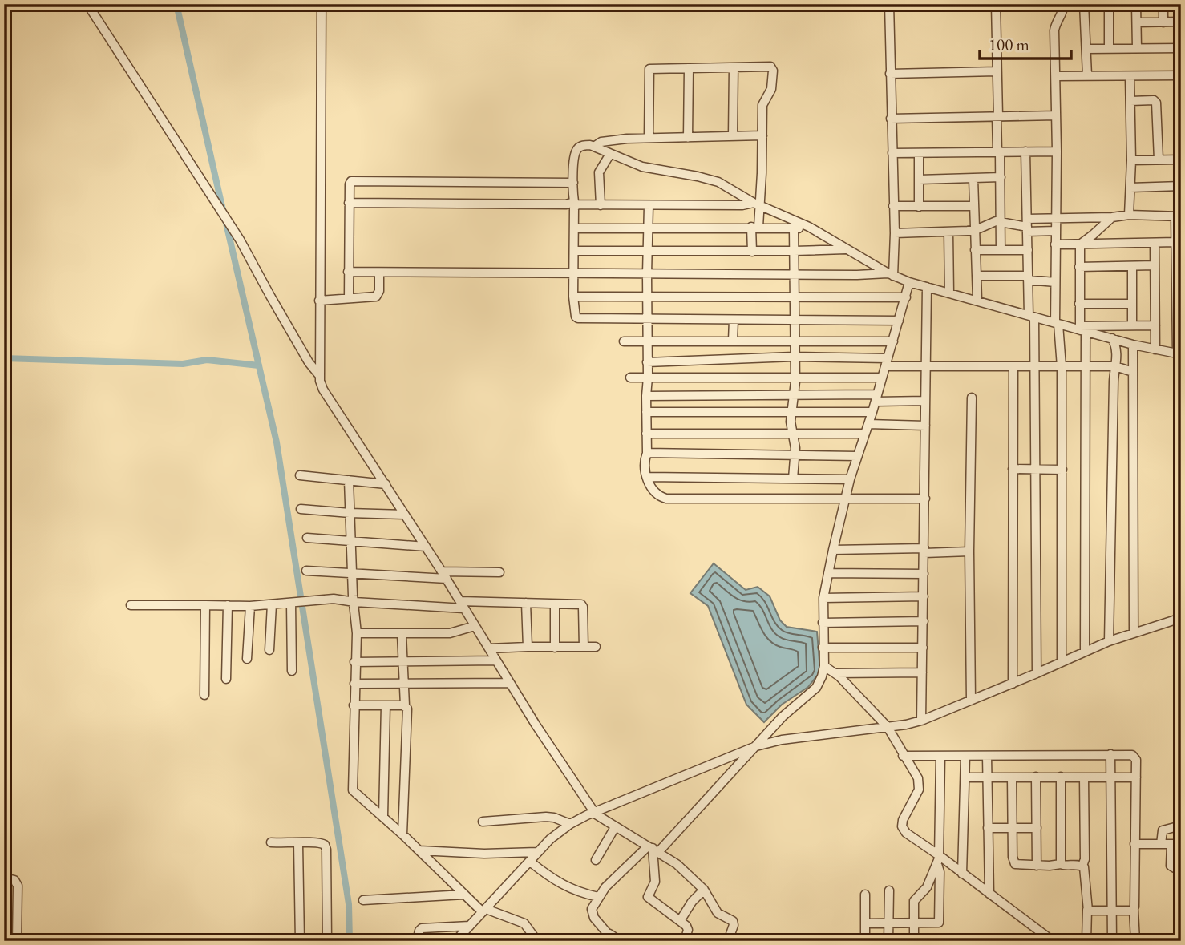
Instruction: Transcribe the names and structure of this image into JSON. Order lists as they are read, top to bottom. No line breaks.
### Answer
{"scale_bar":"100 m"}
